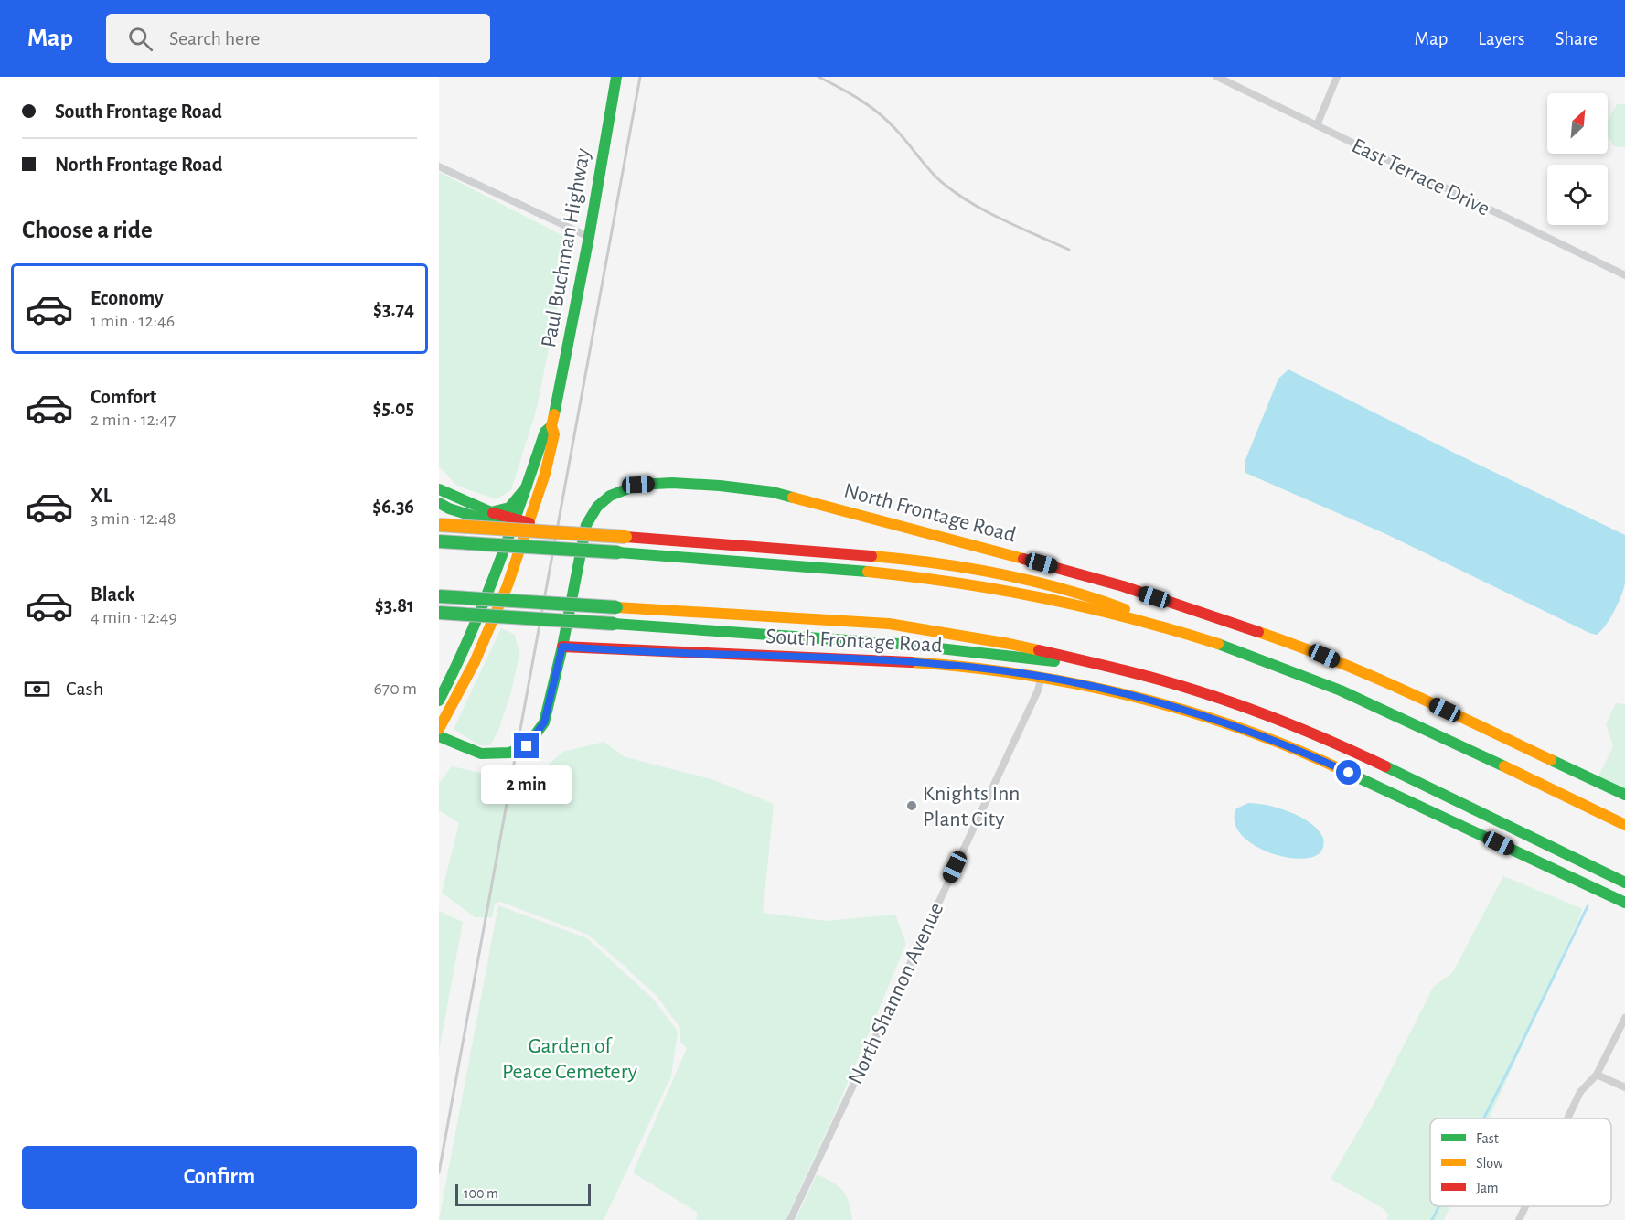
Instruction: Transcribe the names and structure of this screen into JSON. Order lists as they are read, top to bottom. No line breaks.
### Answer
{"streets":{"main road":["Paul Buchman Highway","North Frontage Road","South Frontage Road"],"street":["East Terrace Drive","North Shannon Avenue"]},"crossings":[["North Frontage Road","South Frontage Road"],["South Frontage Road","North Shannon Avenue"]],"parks":["Garden of Peace Cemetery"],"places":["Knights Inn Plant City"],"legend":["Fast","Slow","Jam"],"scale_bar":"100 m","north":"top right","page":{"header":"Map","search":"Search here","nav":["Map","Layers","Share"],"banner":["South Frontage Road","North Frontage Road"],"heading":"Choose a ride","list":[{"name":"Economy","note":"1 min · 12:46","value":"$3.74"},{"name":"Comfort","note":"2 min · 12:47","value":"$5.05"},{"name":"XL","note":"3 min · 12:48","value":"$6.36"},{"name":"Black","note":"4 min · 12:49","value":"$3.81"}],"pay":["Cash","670 m"],"bubble":"2 min","buttons":"Confirm","scale":"100 m"}}
